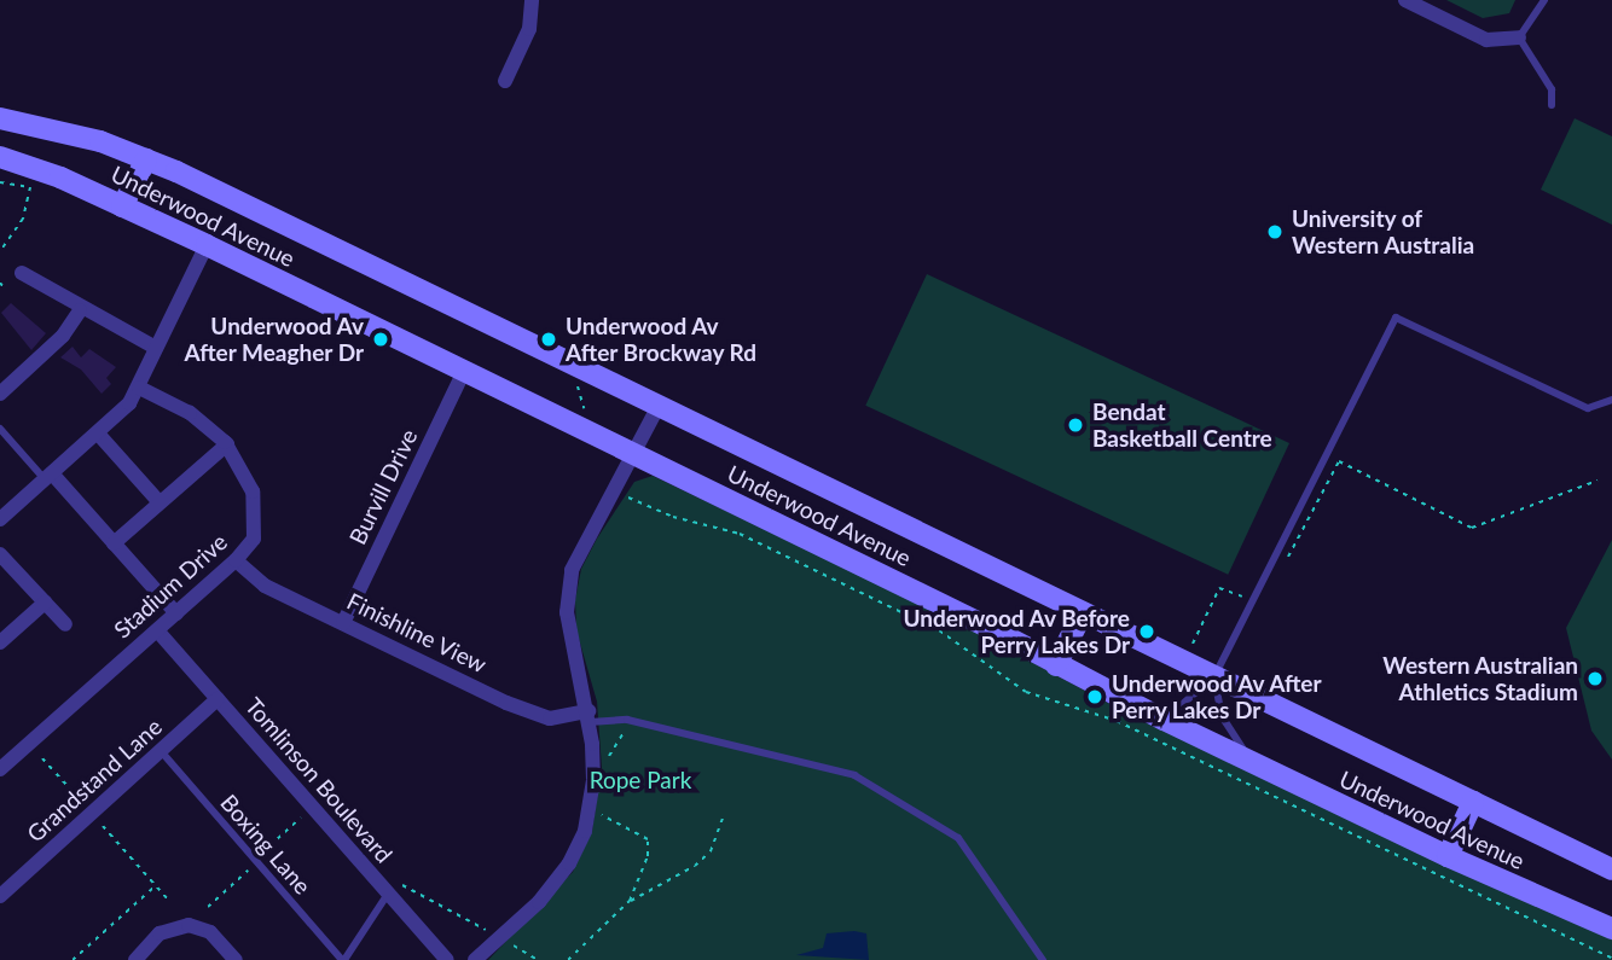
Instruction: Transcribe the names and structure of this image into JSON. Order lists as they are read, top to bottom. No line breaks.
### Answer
{"streets":{"main road":["Underwood Avenue"],"street":["Burvill Drive","Stadium Drive","Finishline View","Grandstand Lane","Tomlinson Boulevard"],"lane":["Boxing Lane"]},"crossings":[["Underwood Avenue","Burvill Drive"],["Burvill Drive","Finishline View"],["Stadium Drive","Finishline View"],["Stadium Drive","Tomlinson Boulevard"],["Grandstand Lane","Tomlinson Boulevard"],["Grandstand Lane","Boxing Lane"]],"parks":["Rope Park"],"places":["University of Western Australia","Underwood Av After Meagher Dr","Underwood Av After Brockway Rd","Bendat Basketball Centre","Underwood Av Before Perry Lakes Dr","Western Australian Athletics Stadium","Underwood Av After Perry Lakes Dr"]}
